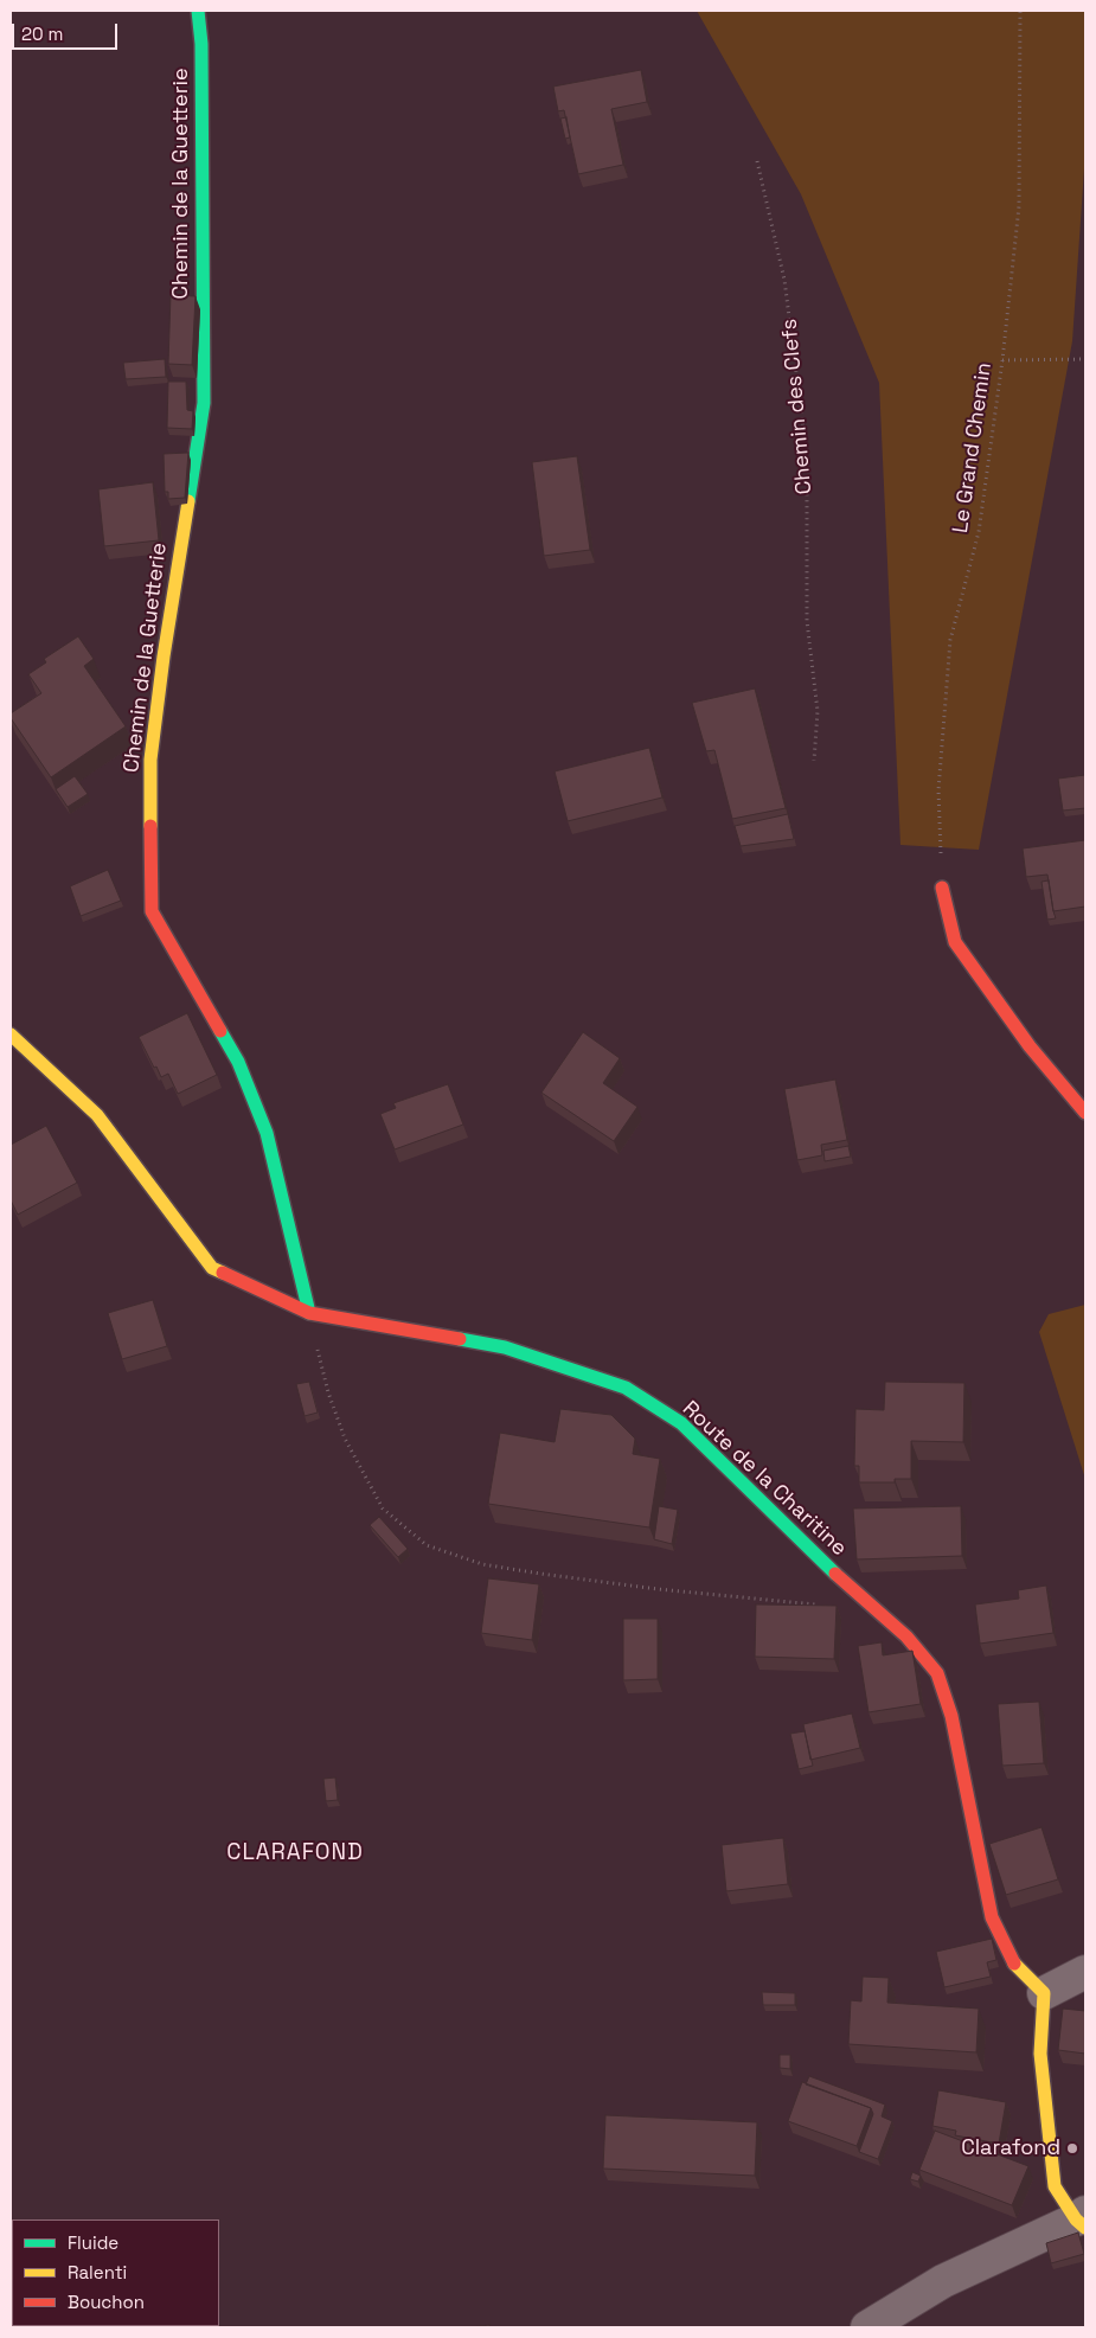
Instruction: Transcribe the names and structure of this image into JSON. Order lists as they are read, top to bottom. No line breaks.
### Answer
{"streets":{"street":["Chemin de la Guetterie","Route de la Charitine"],"path":["Chemin des Clefs","Le Grand Chemin"]},"crossings":[["Chemin de la Guetterie","Route de la Charitine"]],"districts":["CLARAFOND"],"places":["Clarafond"],"legend":["Fluide","Ralenti","Bouchon"],"scale_bar":"20 m"}
